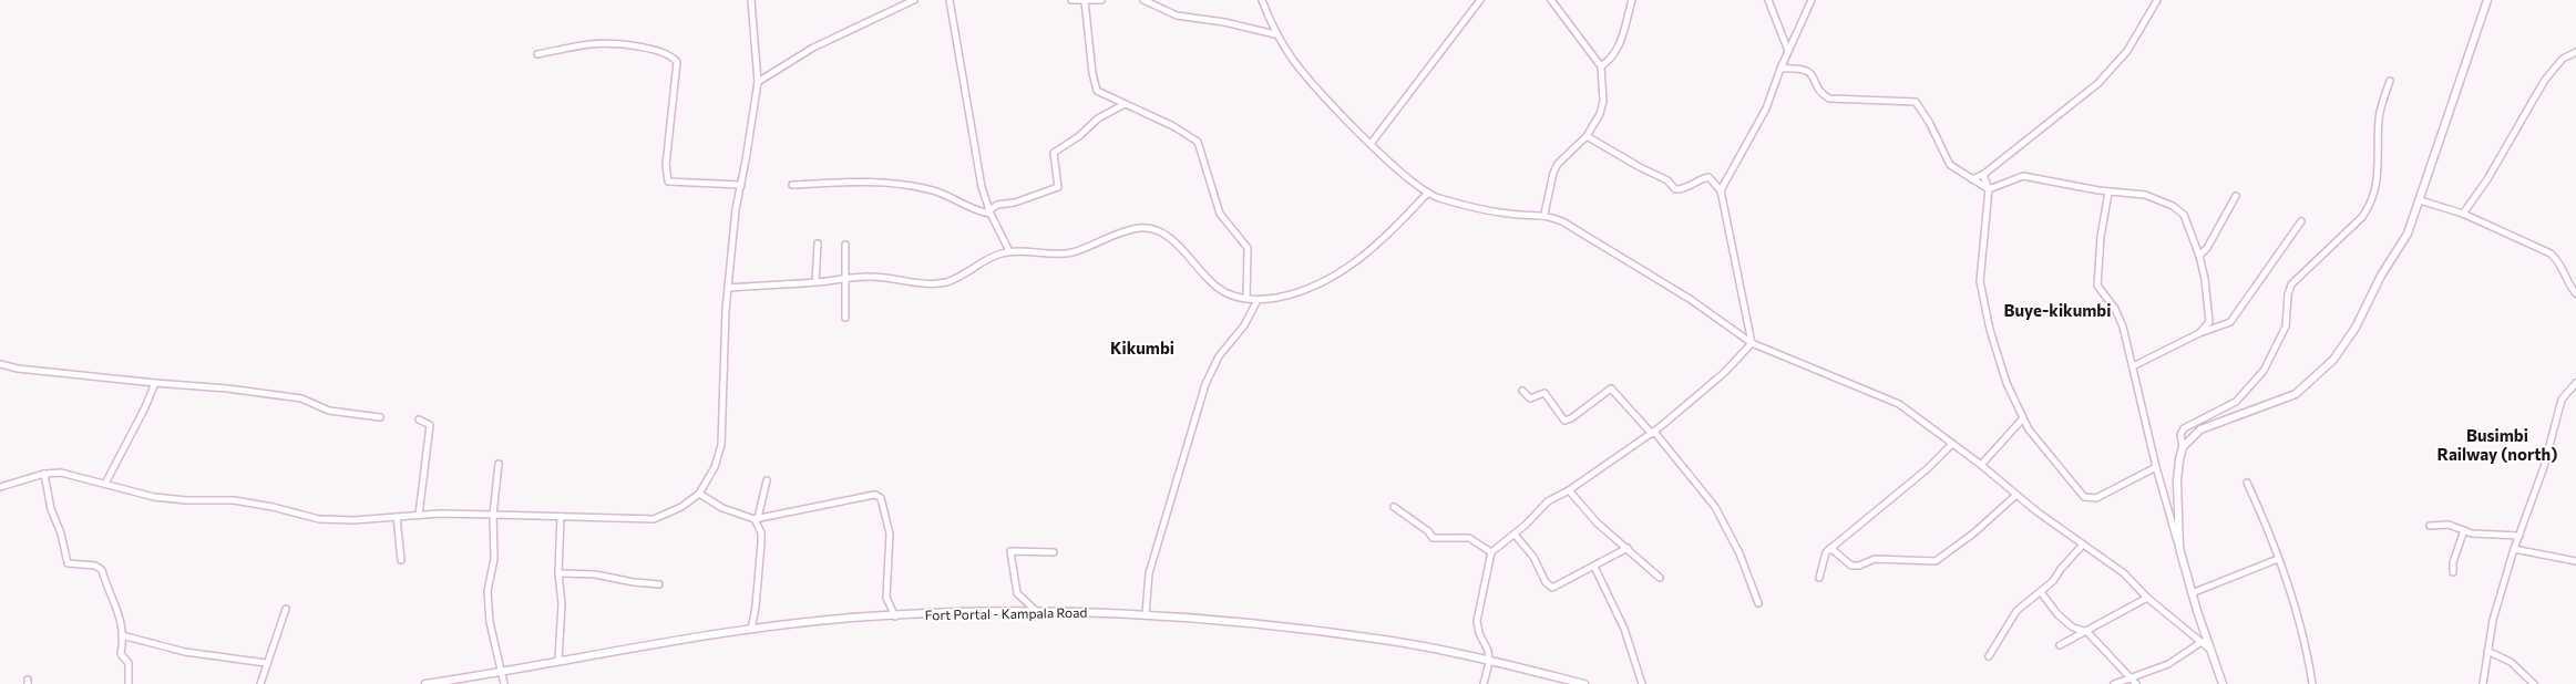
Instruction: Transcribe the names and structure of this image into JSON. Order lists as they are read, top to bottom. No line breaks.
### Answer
{"streets":{"main road":["Fort Portal - Kampala Road"]},"districts":["Buye-kikumbi","Kikumbi","Busimbi Railway (north)"]}
